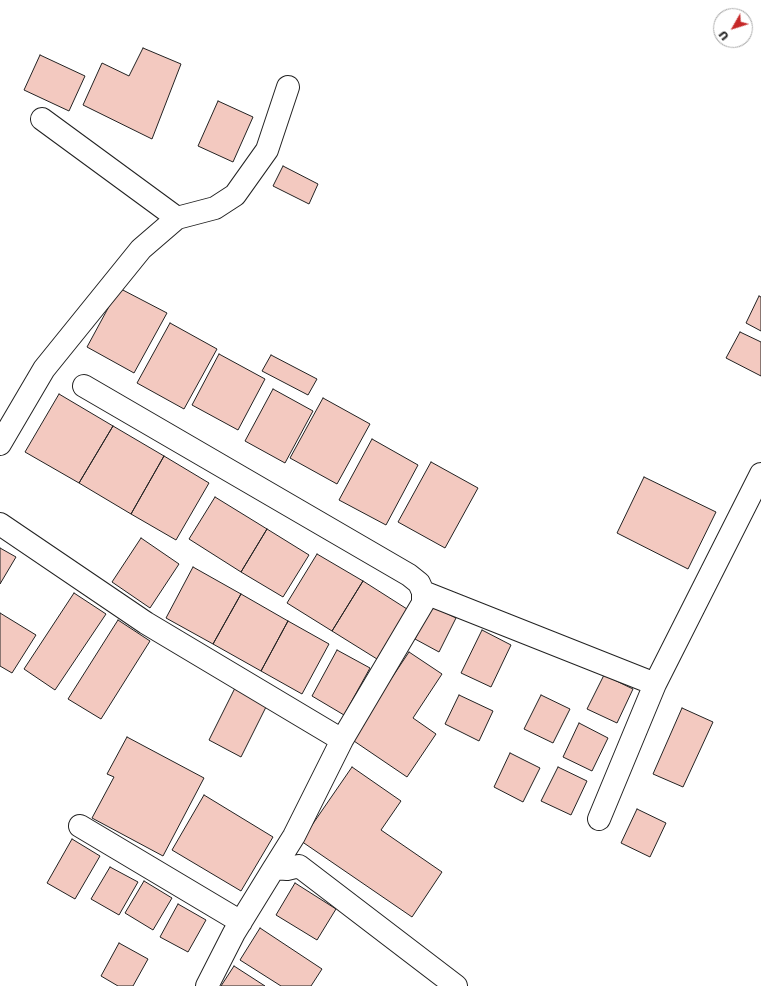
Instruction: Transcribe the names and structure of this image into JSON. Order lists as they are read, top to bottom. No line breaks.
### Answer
{"north":"bottom left"}
